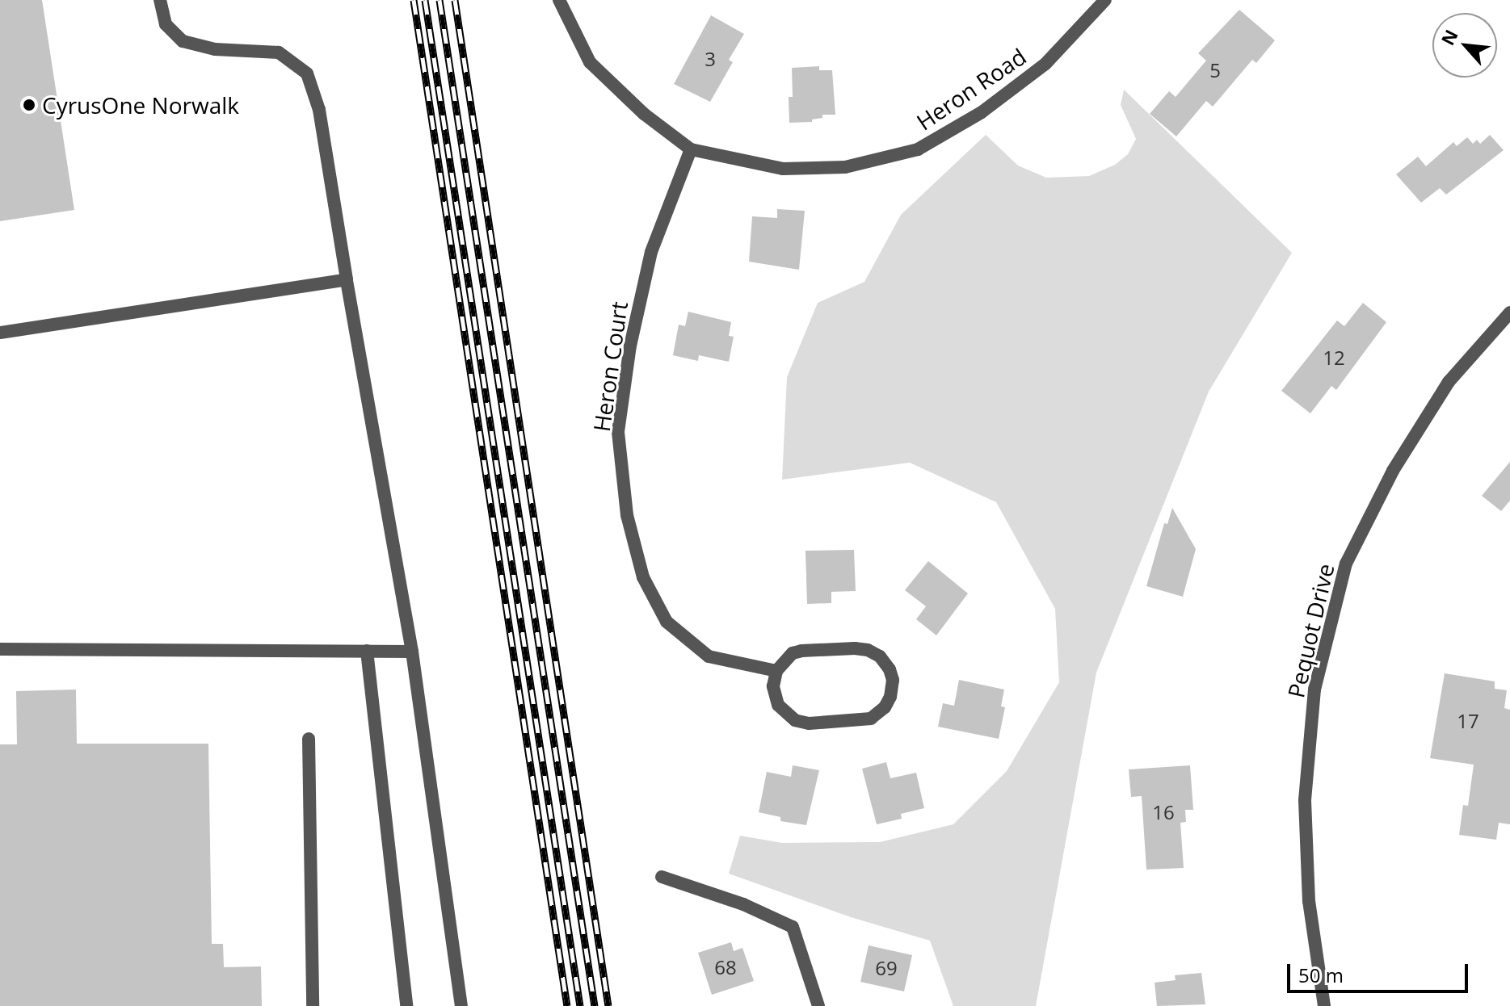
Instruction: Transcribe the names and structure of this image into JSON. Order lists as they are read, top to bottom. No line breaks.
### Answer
{"streets":{"street":["Heron Road","Heron Court","Pequot Drive"]},"crossings":[["Heron Road","Heron Court"]],"places":["CyrusOne Norwalk"],"house_numbers":["3","5","12","17","16","68","69"],"scale_bar":"50 m","north":"top left"}
